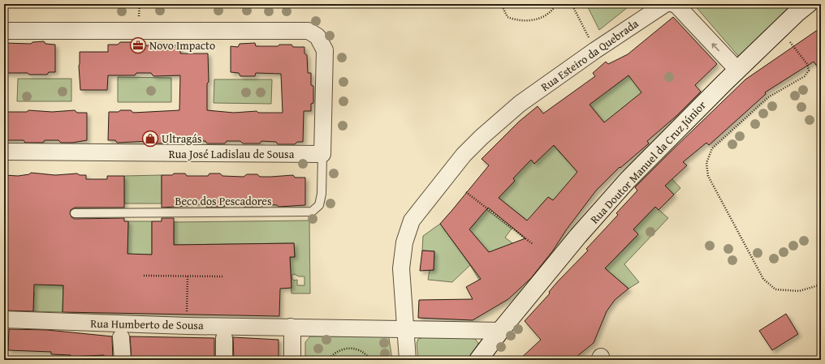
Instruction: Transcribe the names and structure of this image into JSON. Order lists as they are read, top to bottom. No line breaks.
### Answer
{"streets":{"main road":["Rua Doutor Manuel da Cruz Júnior"],"street":["Rua Esteiro da Quebrada","Rua José Ladislau de Sousa","Rua Humberto de Sousa"],"lane":["Beco dos Pescadores"]},"crossings":[["Rua Esteiro da Quebrada","Rua Humberto de Sousa"],["Rua José Ladislau de Sousa","Beco dos Pescadores"]],"places":{"office":["Novo Impacto"],"shop":["Ultragás"]}}
